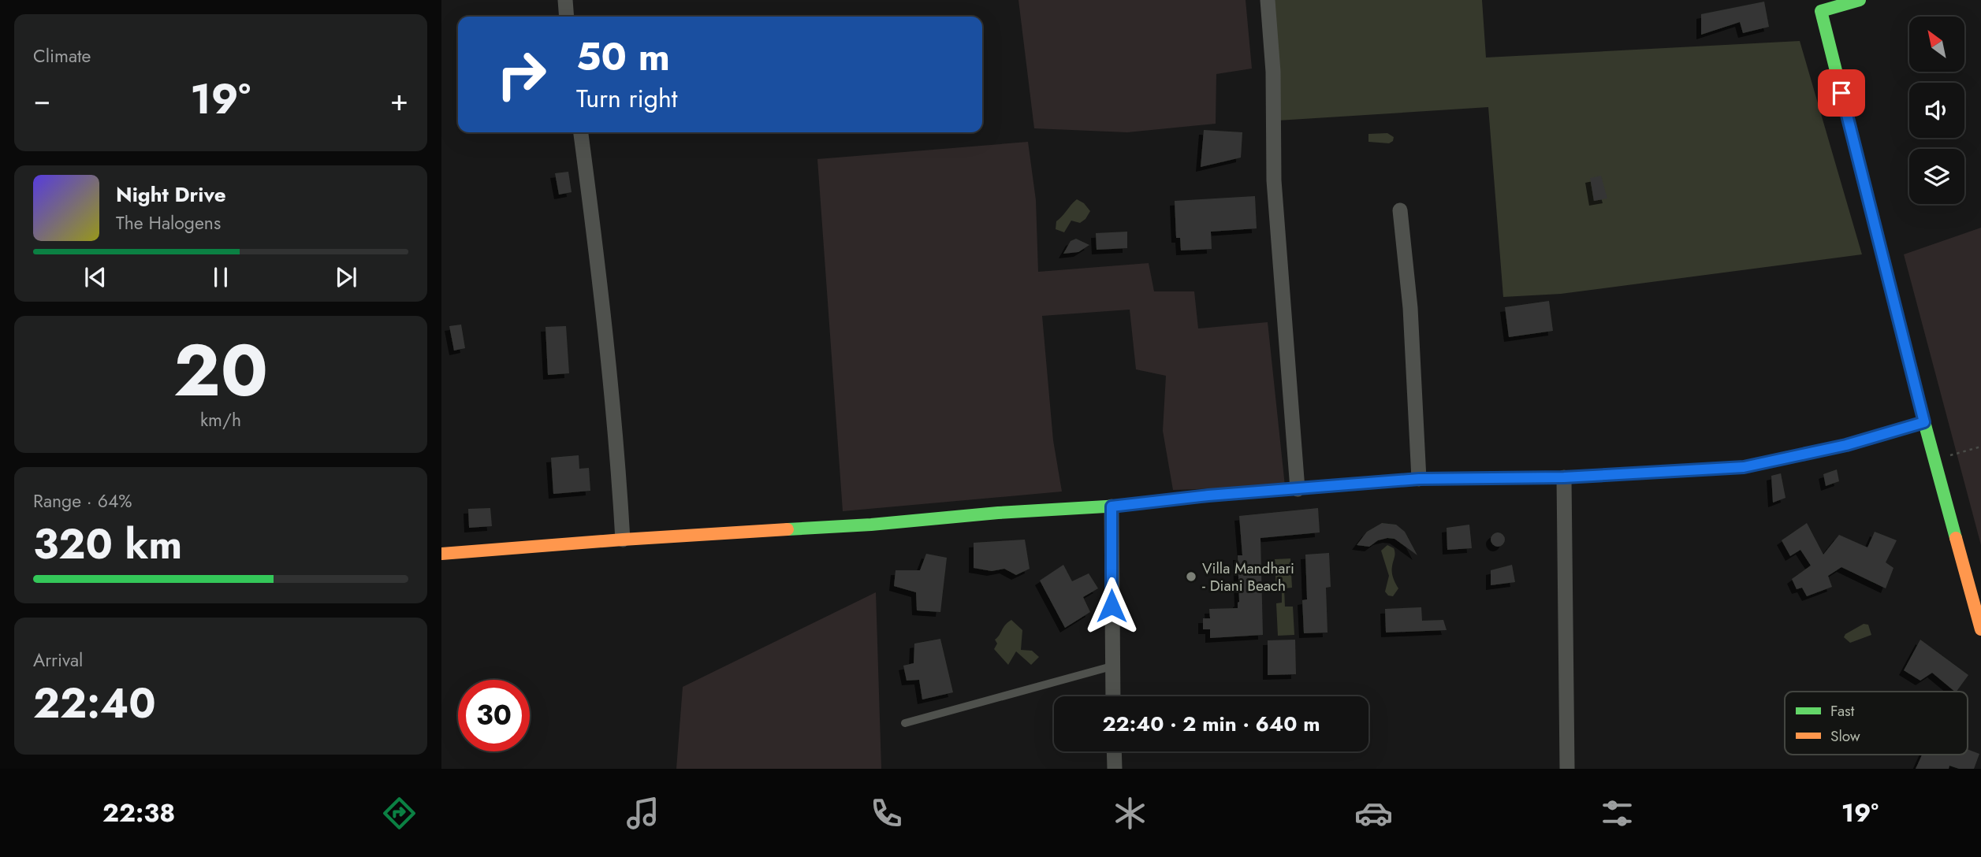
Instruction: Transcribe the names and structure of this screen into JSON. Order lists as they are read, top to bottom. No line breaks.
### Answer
{"places":["Villa Mandhari - Diani Beach"],"legend":["Fast","Slow"],"north":"top left","page":{"tile":["Climate",["20","km/h"],["Range · 64%","320 km"],["Arrival","22:40"]],"turn":["50 m","Turn right"],"heat":["−","19°","+"],"song":["Night Drive","The Halogens"],"limit":"30","trip":"22:40 · 2 min · 640 m","tabs":["22:38","19°"]}}
